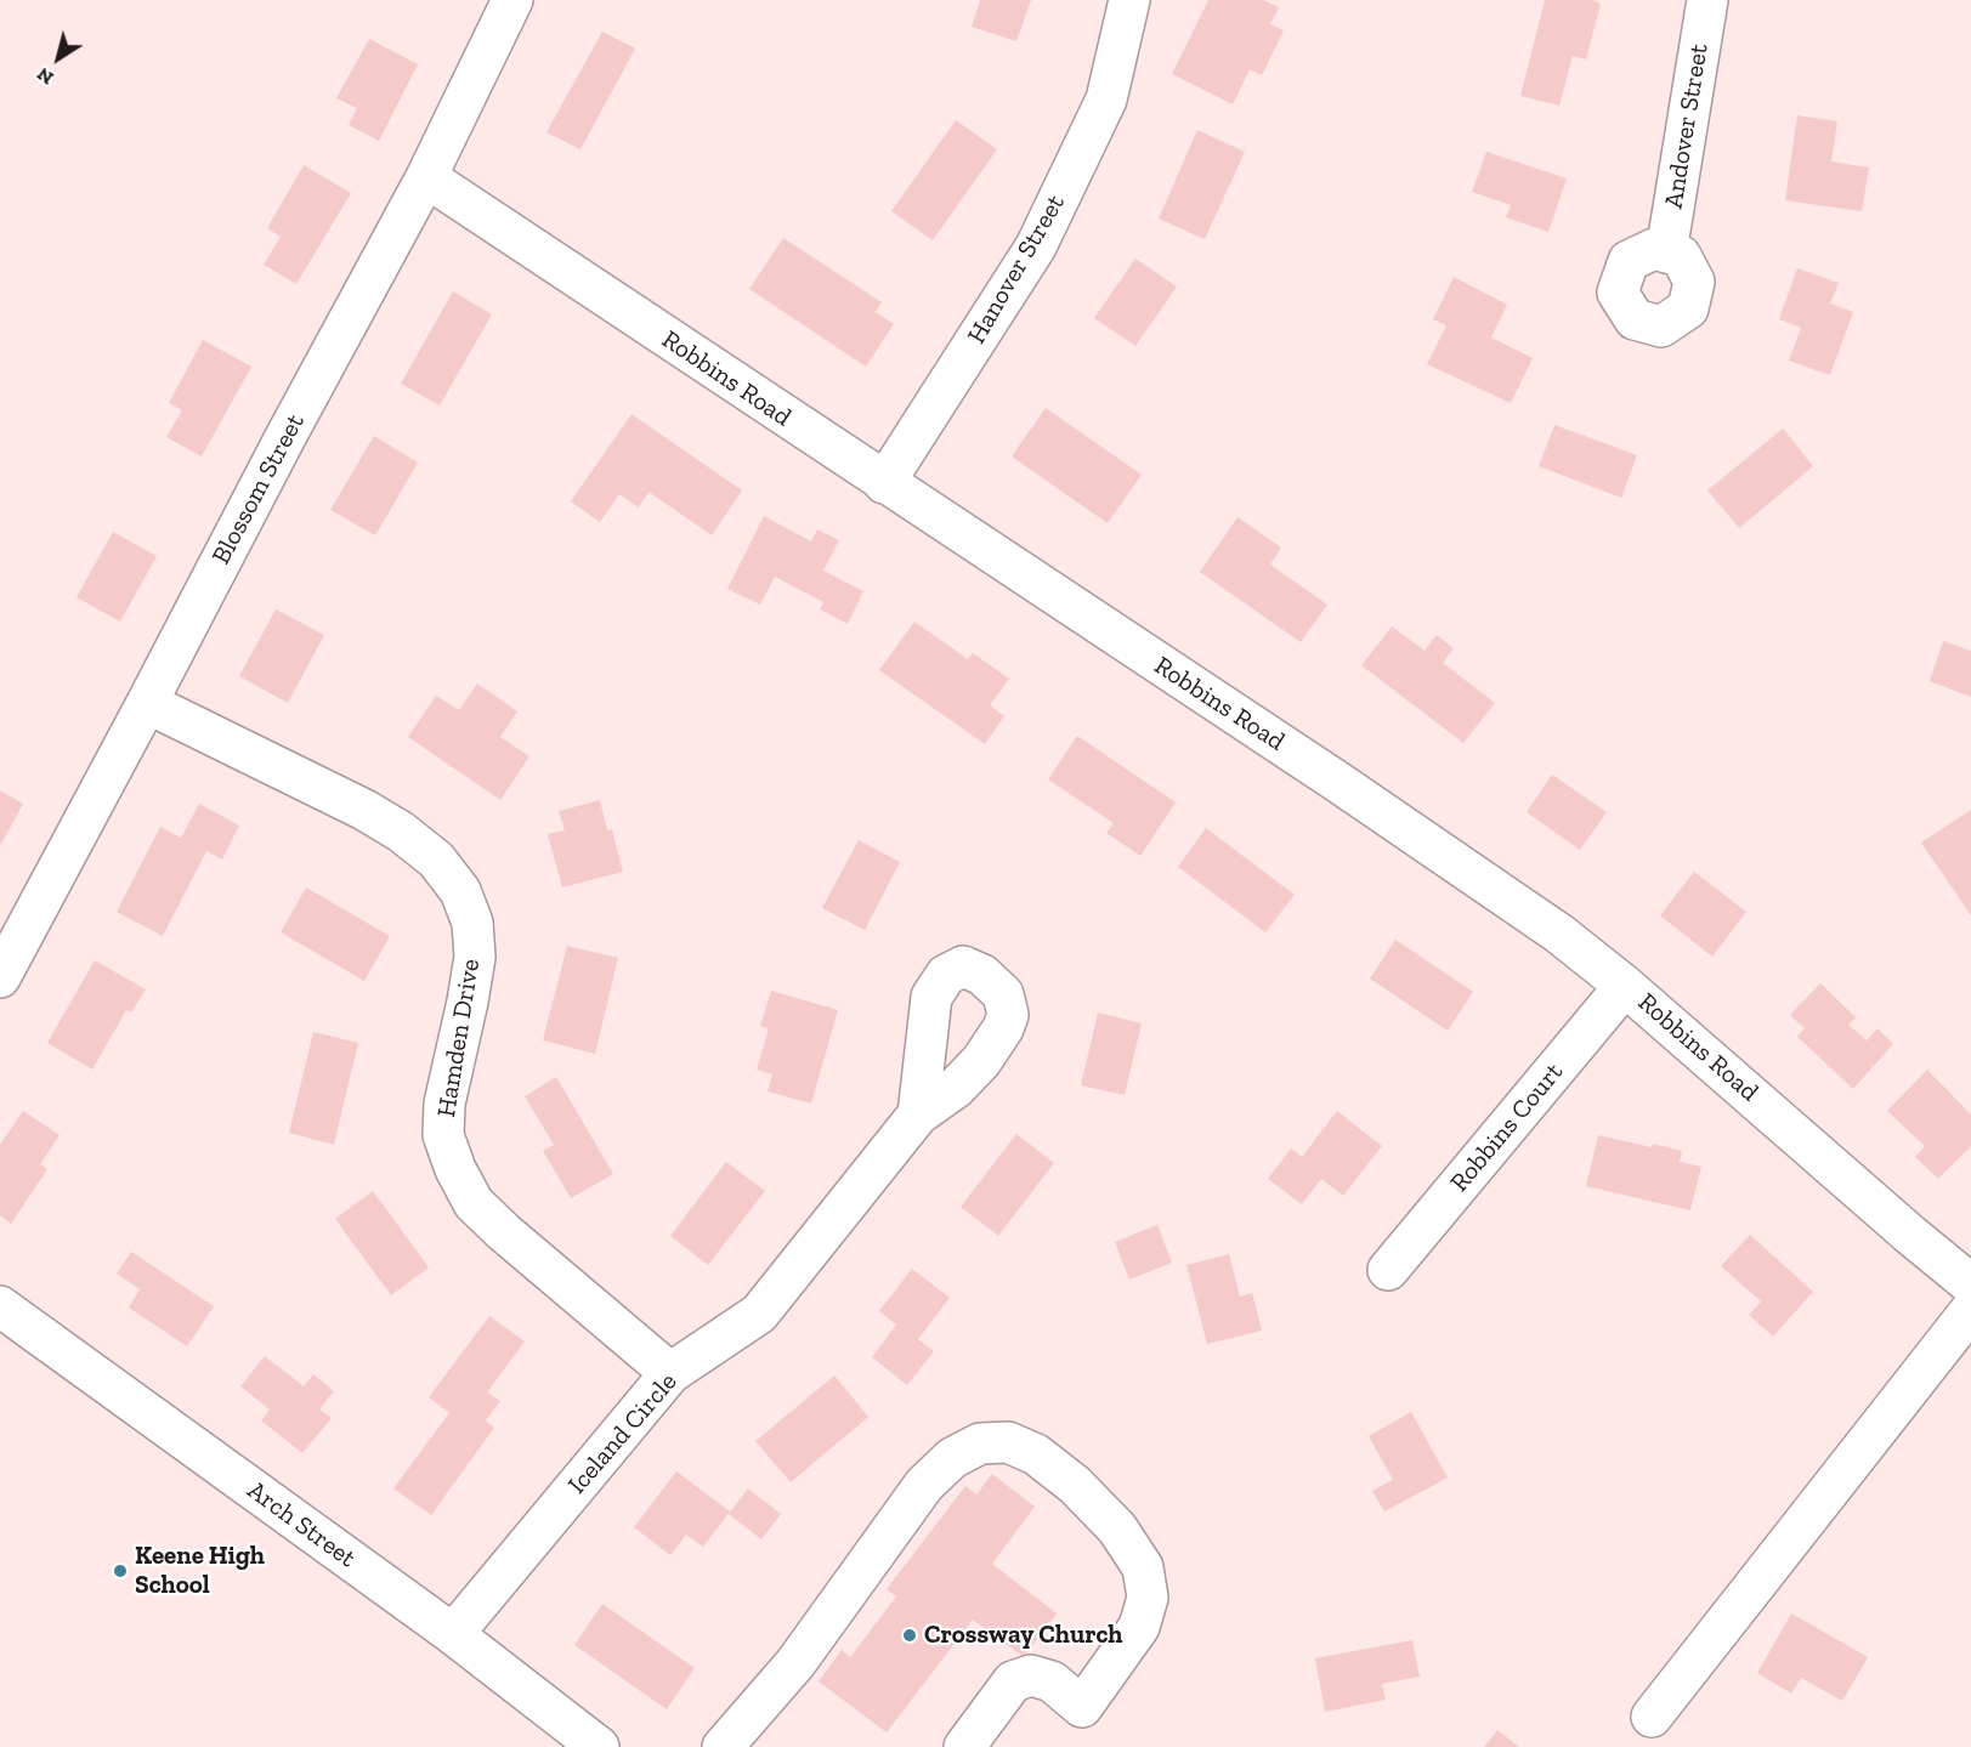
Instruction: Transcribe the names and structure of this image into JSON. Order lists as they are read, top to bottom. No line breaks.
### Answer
{"streets":{"street":["Andover Street","Hanover Street","Robbins Road","Blossom Street","Hamden Drive","Robbins Court","Iceland Circle","Arch Street"]},"crossings":[["Hanover Street","Robbins Road"],["Robbins Road","Blossom Street"],["Robbins Road","Robbins Court"],["Blossom Street","Hamden Drive"],["Hamden Drive","Iceland Circle"],["Iceland Circle","Arch Street"]],"places":["Keene High School","Crossway Church"],"north":"bottom left"}
